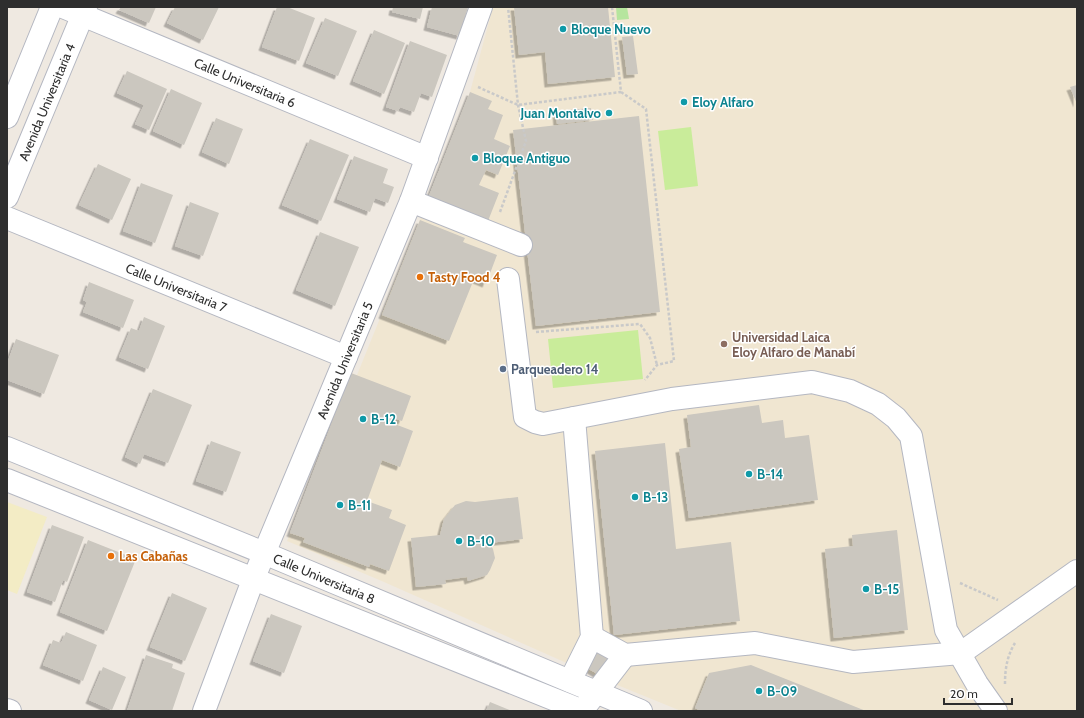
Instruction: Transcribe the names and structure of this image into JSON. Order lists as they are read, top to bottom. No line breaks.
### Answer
{"streets":{"street":["Calle Universitaria 6","Avenida Universitaria 4","Calle Universitaria 7","Avenida Universitaria 5","Calle Universitaria 8"]},"crossings":[["Calle Universitaria 6","Avenida Universitaria 4"],["Calle Universitaria 6","Avenida Universitaria 5"],["Calle Universitaria 7","Avenida Universitaria 5"],["Avenida Universitaria 5","Calle Universitaria 8"]],"places":["Bloque Nuevo","Eloy Alfaro","Juan Montalvo","Bloque Antiguo","Tasty Food 4","Universidad Laica Eloy Alfaro de Manabí","Parqueadero 14","B-12","B-14","B-13","B-11","B-10","Las Cabañas","B-15","B-09"],"scale_bar":"20 m"}
